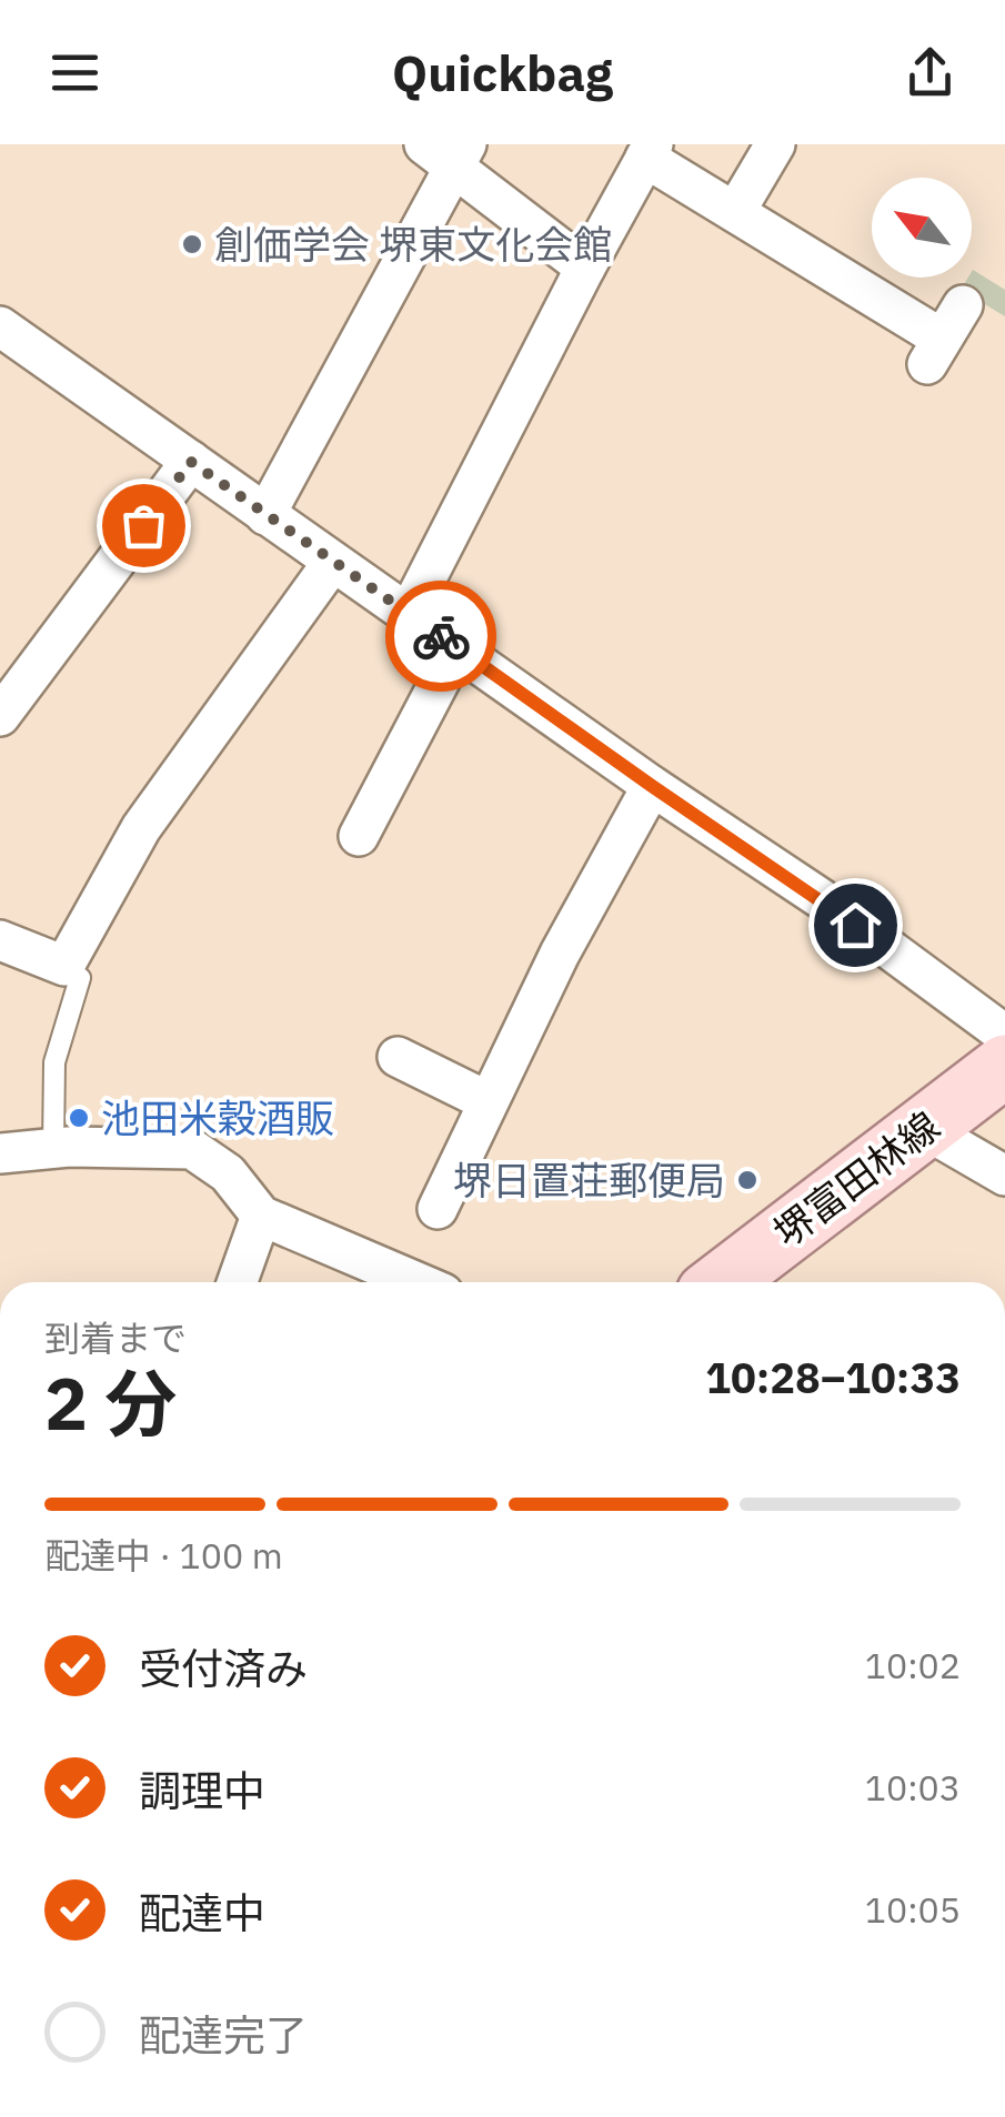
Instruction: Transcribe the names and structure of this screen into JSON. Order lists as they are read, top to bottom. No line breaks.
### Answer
{"streets":{"main road":["堺富田林線"]},"places":["創価学会 堺東文化会館","池田米穀酒販","堺日置荘郵便局"],"north":"top left","page":{"header":"Quickbag","heading":["2 分","到着まで","10:28–10:33"],"bar":"配達中 · 100 m","list":[["受付済み","10:02"],["調理中","10:03"],["配達中","10:05"],"配達完了"]}}
